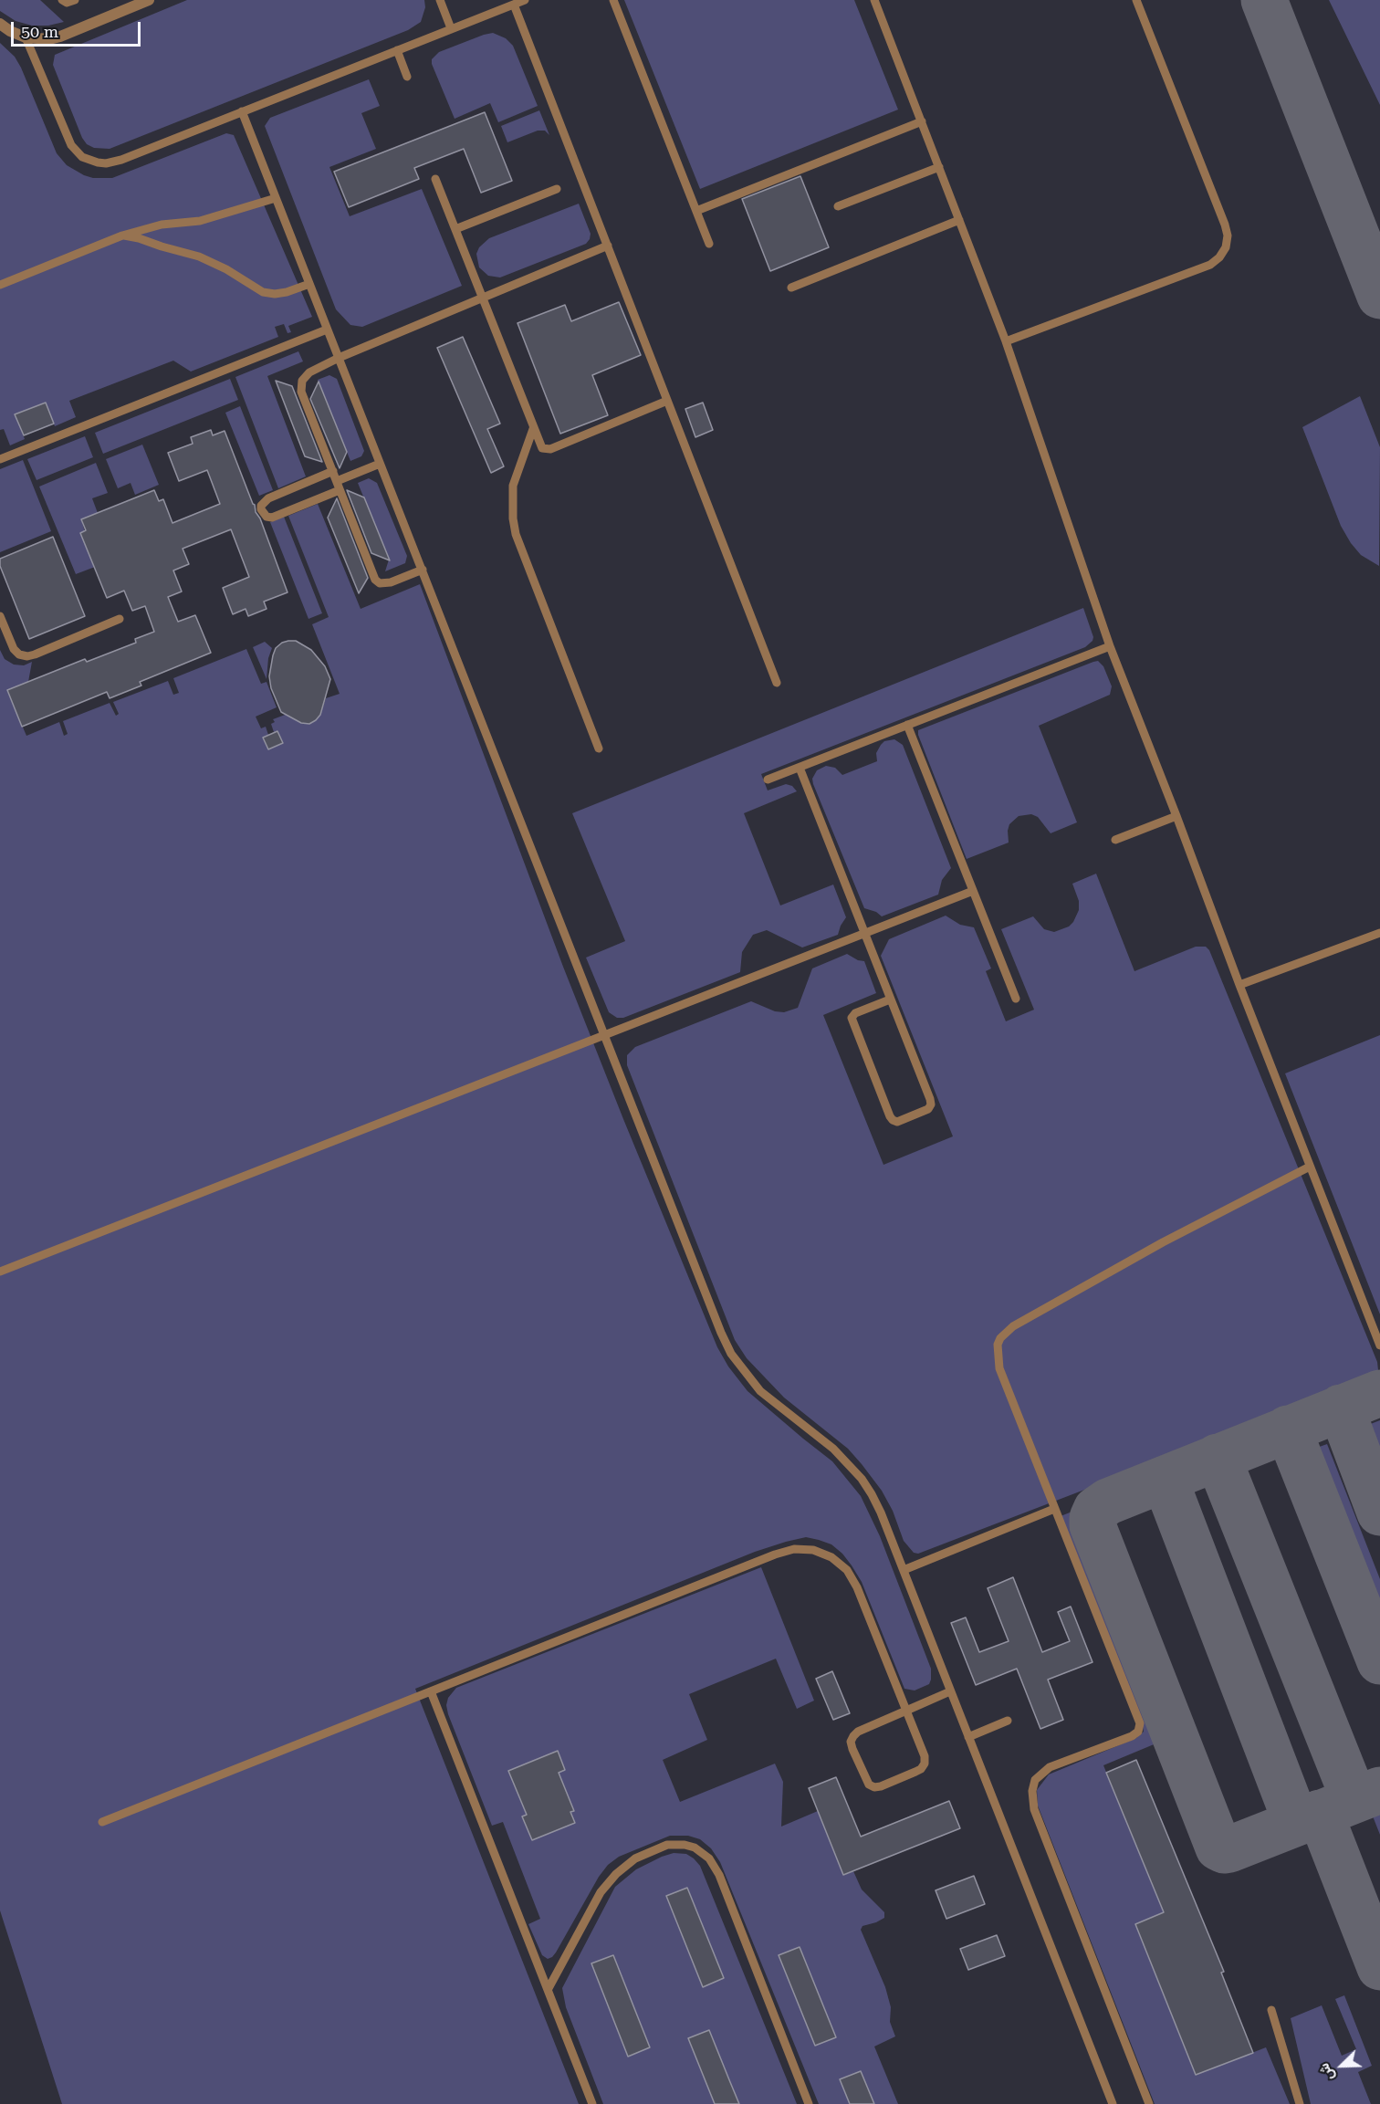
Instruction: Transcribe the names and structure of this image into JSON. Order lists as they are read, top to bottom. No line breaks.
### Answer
{"scale_bar":"50 m","north":"bottom left"}
